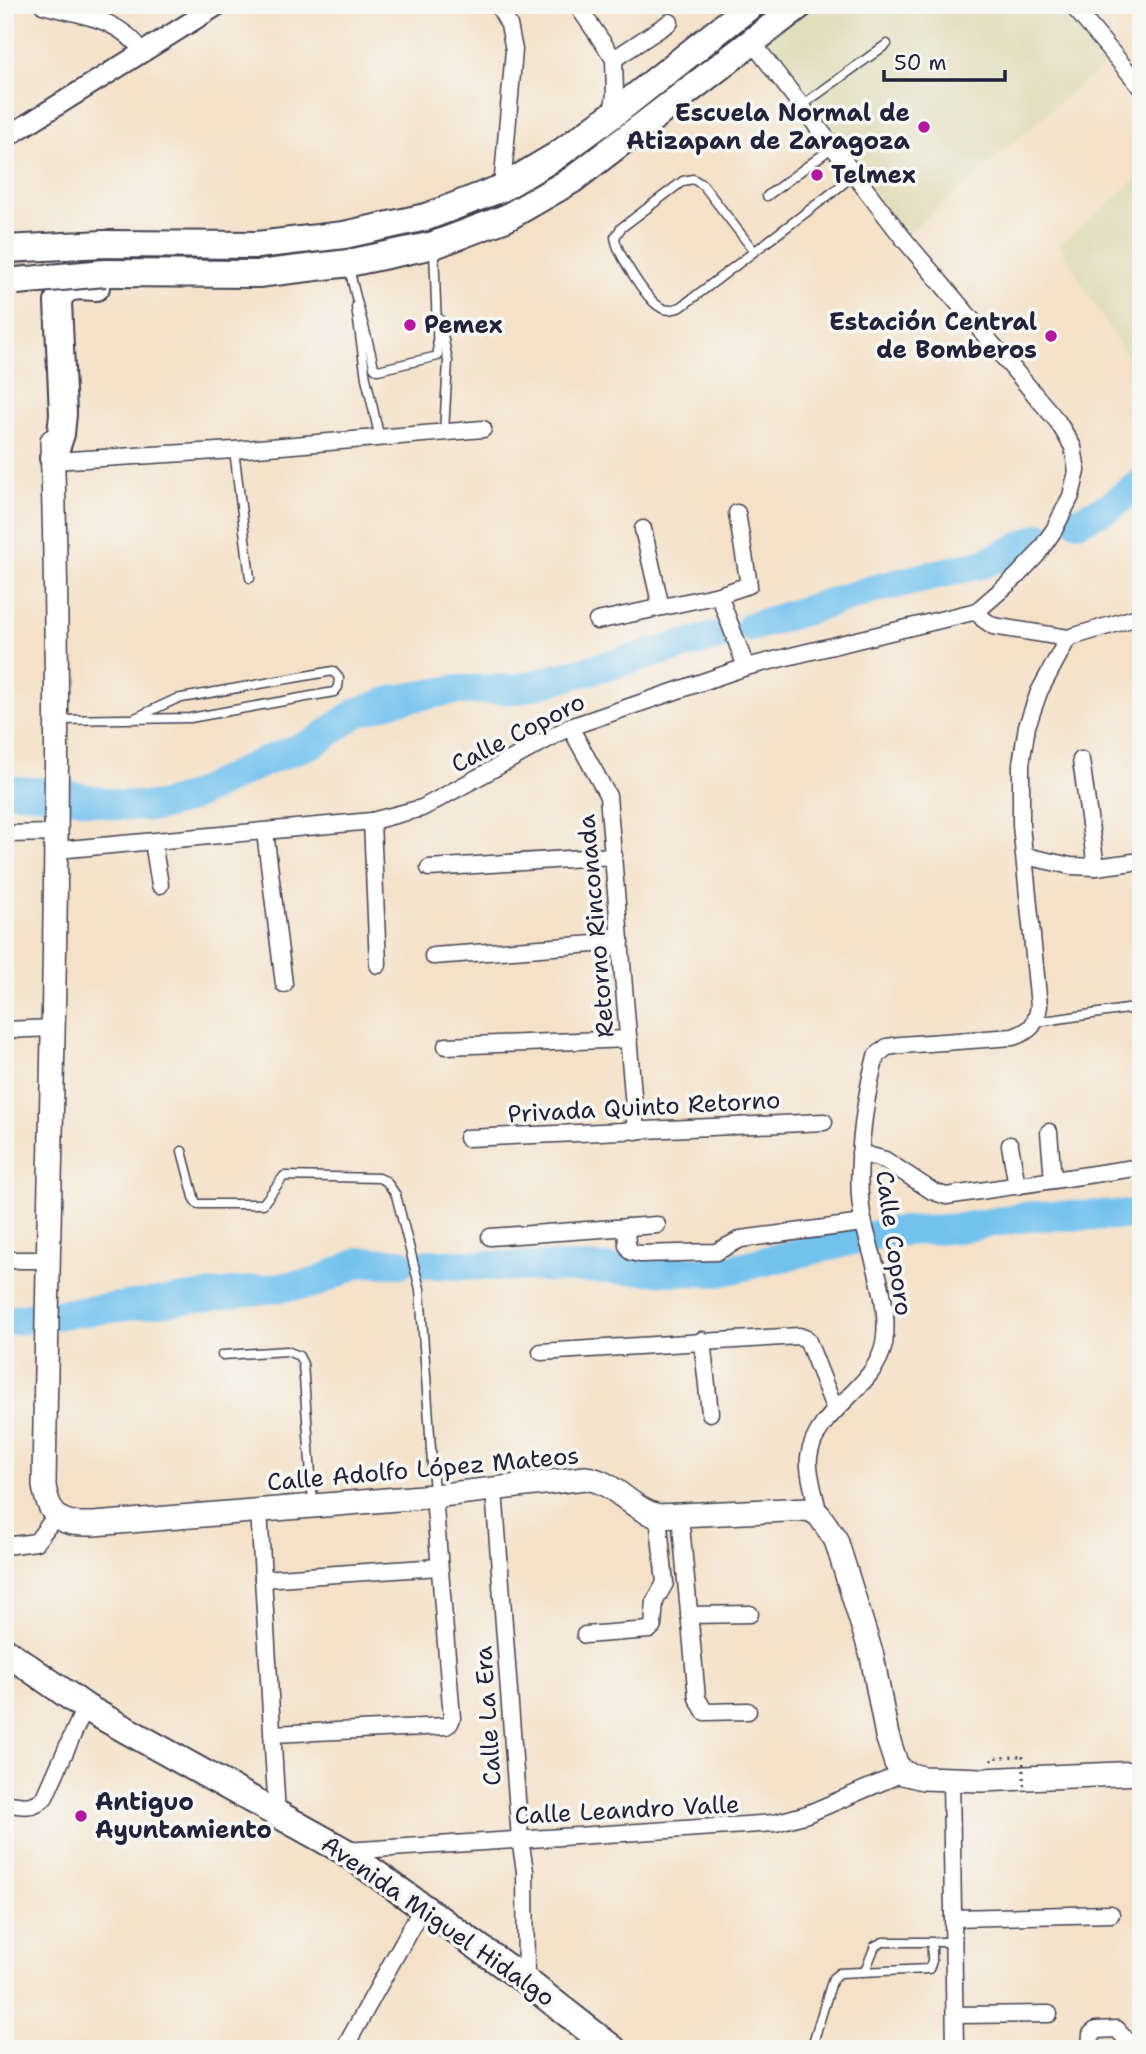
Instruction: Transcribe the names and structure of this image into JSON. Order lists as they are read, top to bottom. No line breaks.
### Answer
{"streets":{"main road":["Calle Adolfo López Mateos","Avenida Miguel Hidalgo"],"street":["Calle Coporo","Retorno Rinconada","Privada Quinto Retorno","Calle La Era","Calle Leandro Valle"]},"crossings":[["Calle Coporo","Retorno Rinconada"],["Calle Coporo","Calle Adolfo López Mateos"],["Retorno Rinconada","Privada Quinto Retorno"],["Calle Adolfo López Mateos","Calle La Era"],["Calle La Era","Calle Leandro Valle"],["Calle La Era","Avenida Miguel Hidalgo"],["Calle Leandro Valle","Avenida Miguel Hidalgo"]],"places":["Escuela Normal de Atizapan de Zaragoza","Telmex","Pemex","Estación Central de Bomberos","Antiguo Ayuntamiento"],"scale_bar":"50 m"}
